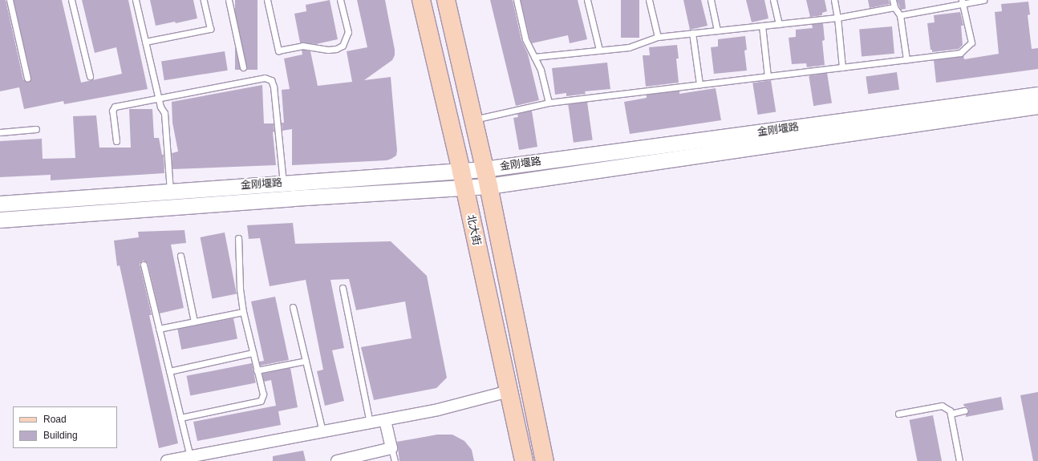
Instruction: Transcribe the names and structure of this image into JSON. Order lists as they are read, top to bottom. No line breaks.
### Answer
{"streets":{"main road":["金刚堰路","北大街"]},"crossings":[["金刚堰路","北大街"]],"legend":["Road","Building"]}
